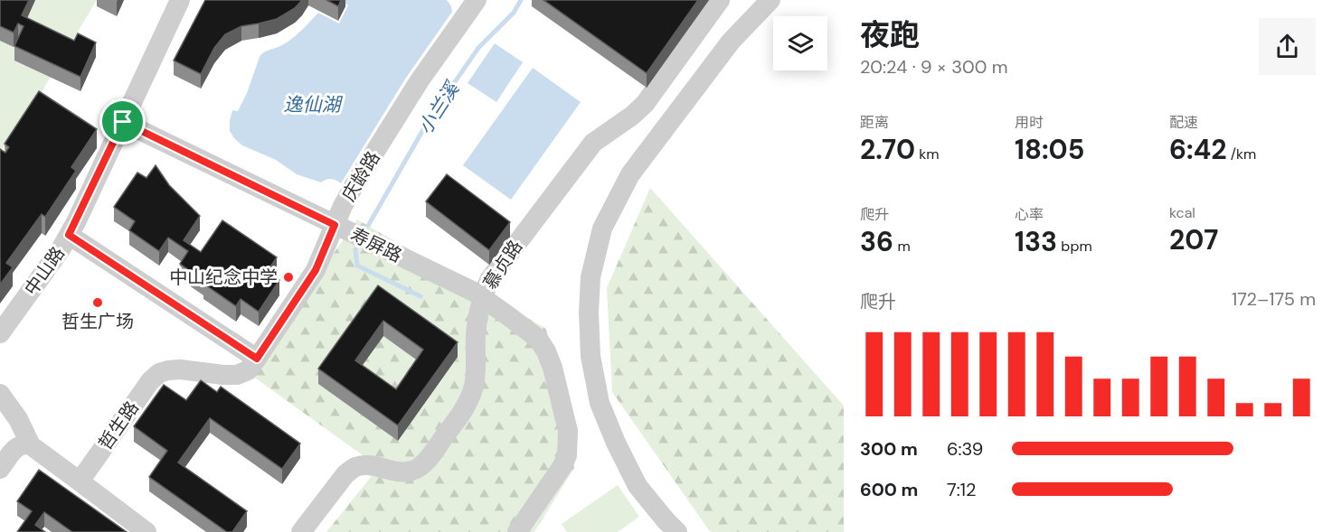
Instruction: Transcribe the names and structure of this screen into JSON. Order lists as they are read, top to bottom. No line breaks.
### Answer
{"streets":{"street":["庆龄路","寿屏路","慕贞路","中山路","哲生路"]},"crossings":[["庆龄路","寿屏路"],["庆龄路","哲生路"],["寿屏路","慕贞路"],["寿屏路","中山路"]],"water":["逸仙湖","小兰溪"],"places":["中山纪念中学","哲生广场"],"page":{"heading":["夜跑","20:24 · 9 × 300 m"],"stats":[["距离","2.70 km"],["用时","18:05"],["配速","6:42 /km"],["爬升","36 m"],["心率","133 bpm"],["kcal","207"]],"chart":["爬升","172–175 m"],"list":[{"name":"300 m","note":"6:39"},{"name":"600 m","note":"7:12"}]}}
